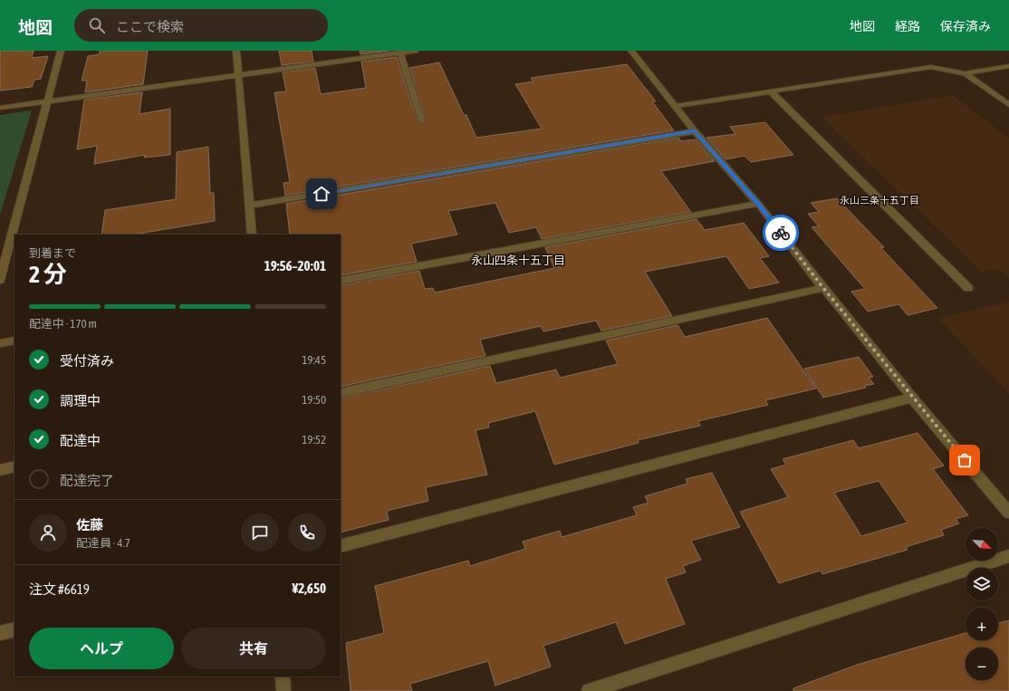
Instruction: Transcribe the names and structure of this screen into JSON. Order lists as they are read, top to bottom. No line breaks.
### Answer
{"districts":["永山三条十五丁目","永山四条十五丁目"],"north":"bottom right","page":{"header":"地図","search":"ここで検索","nav":["地図","経路","保存済み"],"heading":["2 分","到着まで","19:56–20:01"],"panel":["佐藤","配達員 · 4.7","注文 #6619","¥2,650"],"bar":"配達中 · 170 m","list":[["受付済み","19:45"],["調理中","19:50"],["配達中","19:52"],"配達完了"],"map_buttons":["+","−"],"buttons":["ヘルプ","共有"]}}
